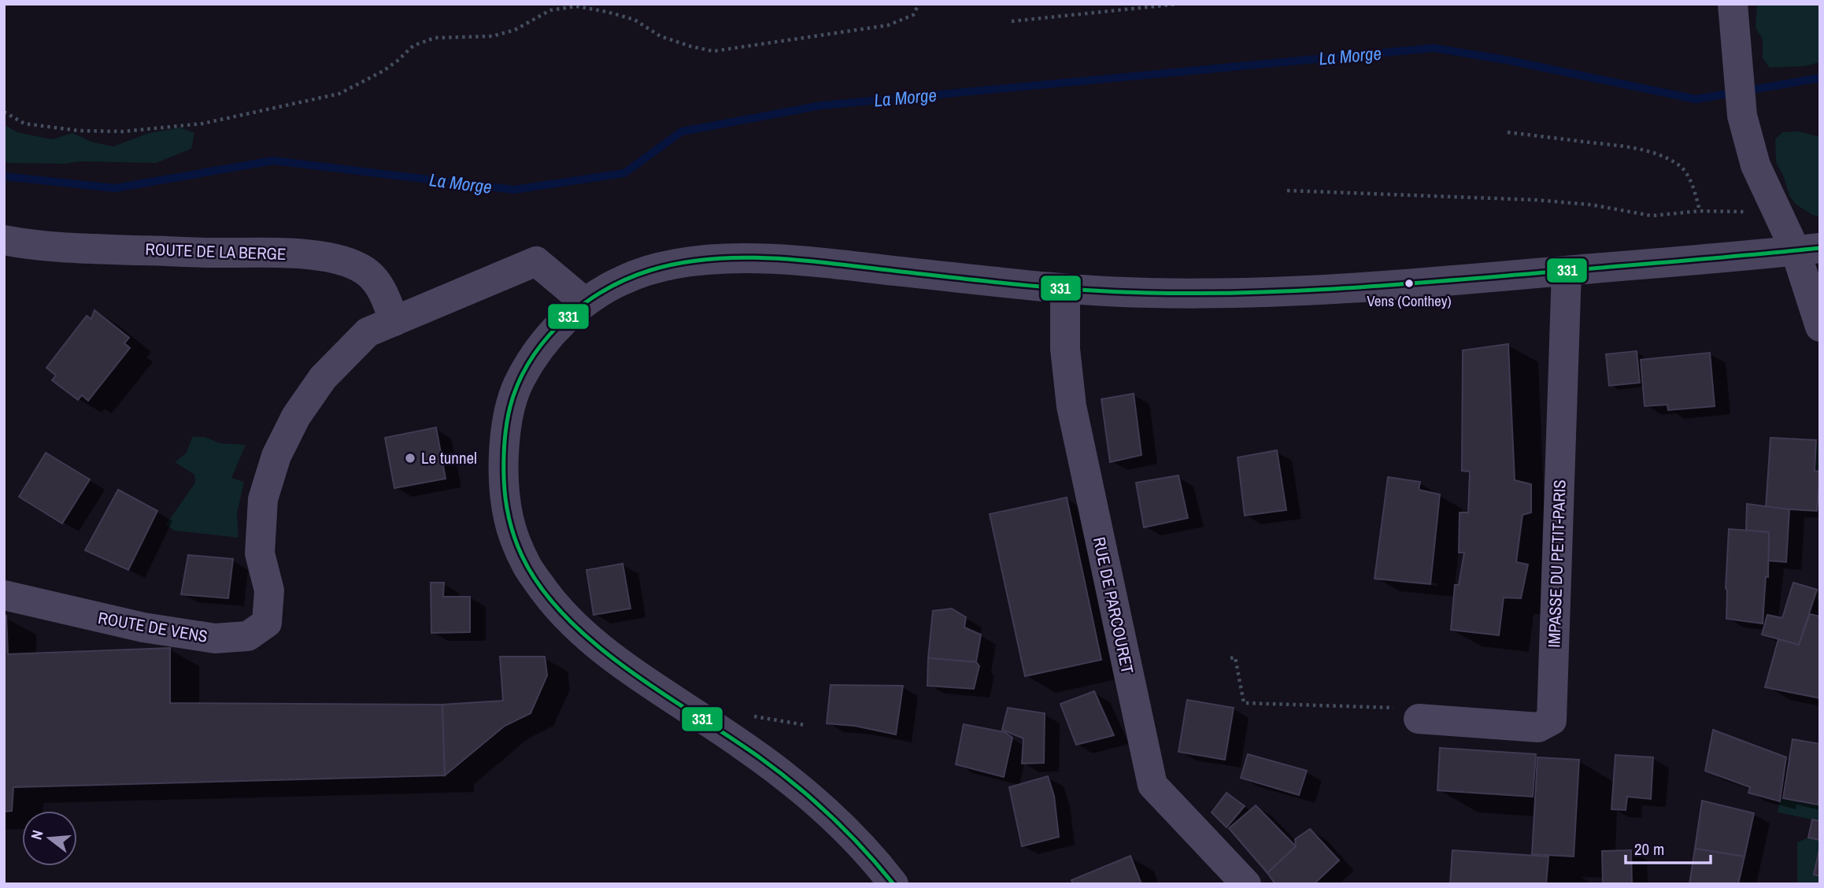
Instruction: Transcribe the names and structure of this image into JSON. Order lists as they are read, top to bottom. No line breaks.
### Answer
{"streets":{"street":["ROUTE DE LA BERGE","IMPASSE DU PETIT-PARIS","RUE DE PARCOURET","ROUTE DE VENS"]},"crossings":[["ROUTE DE LA BERGE","ROUTE DE VENS"]],"water":["La Morge"],"places":["Vens (Conthey)","Le tunnel"],"lines":["transit line 331"],"scale_bar":"20 m","north":"left"}
